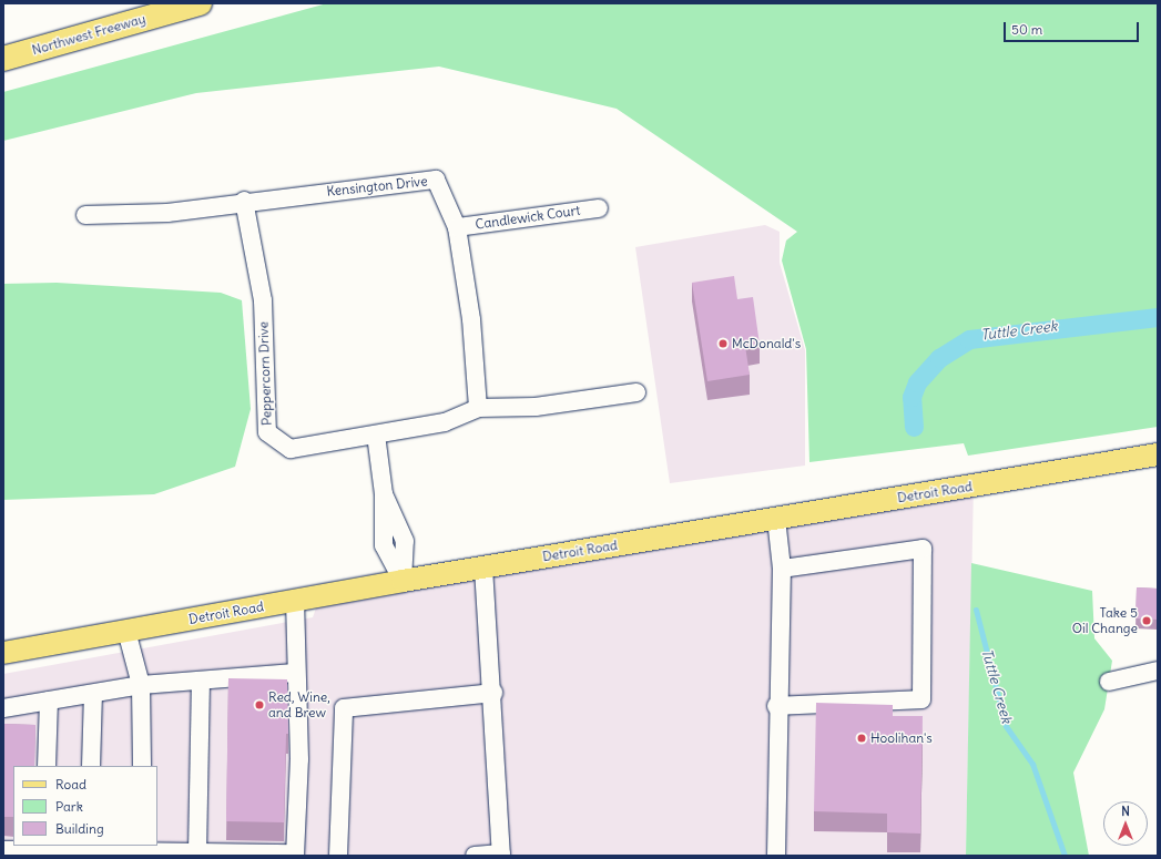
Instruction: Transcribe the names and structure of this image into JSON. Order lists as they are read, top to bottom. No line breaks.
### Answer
{"streets":{"highway":["Northwest Freeway"],"main road":["Detroit Road"],"street":["Kensington Drive","Candlewick Court","Peppercorn Drive"]},"crossings":[["Kensington Drive","Candlewick Court"],["Kensington Drive","Peppercorn Drive"]],"water":["Tuttle Creek"],"places":["McDonald's","Take 5 Oil Change","Red, Wine, and Brew","Hoolihan's"],"legend":["Road","Park","Building"],"scale_bar":"50 m","north":"top"}
